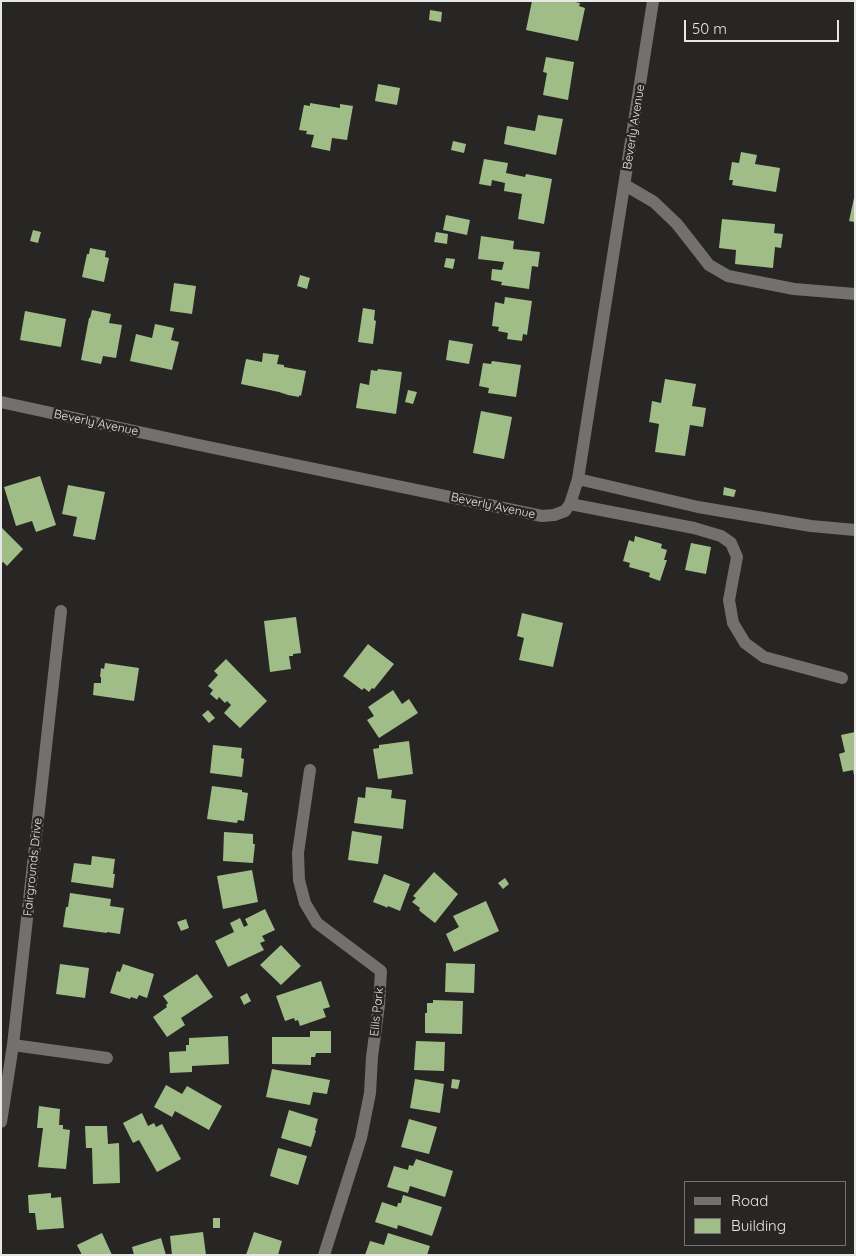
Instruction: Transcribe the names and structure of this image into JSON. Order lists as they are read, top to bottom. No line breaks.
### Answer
{"streets":{"street":["Beverly Avenue","Fairgrounds Drive","Ellis Park"]},"legend":["Road","Building"],"scale_bar":"50 m"}
